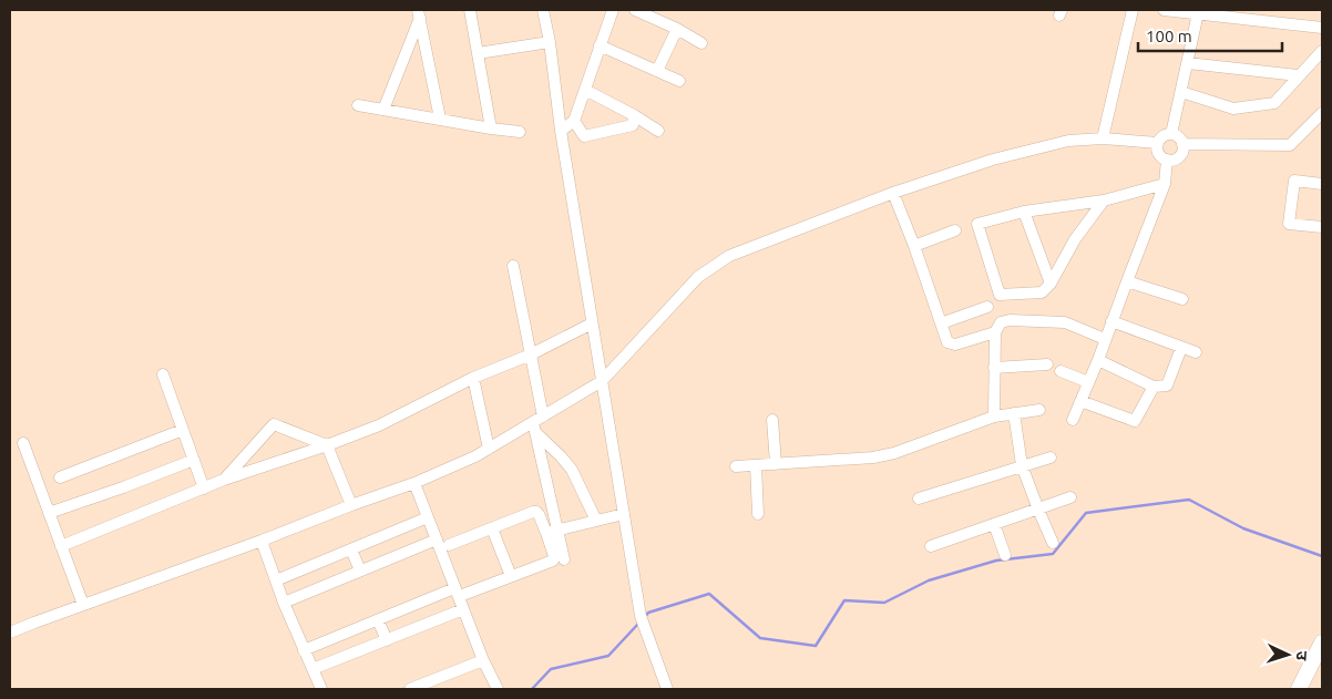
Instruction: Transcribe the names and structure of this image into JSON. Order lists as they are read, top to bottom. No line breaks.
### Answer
{"scale_bar":"100 m","north":"right"}
